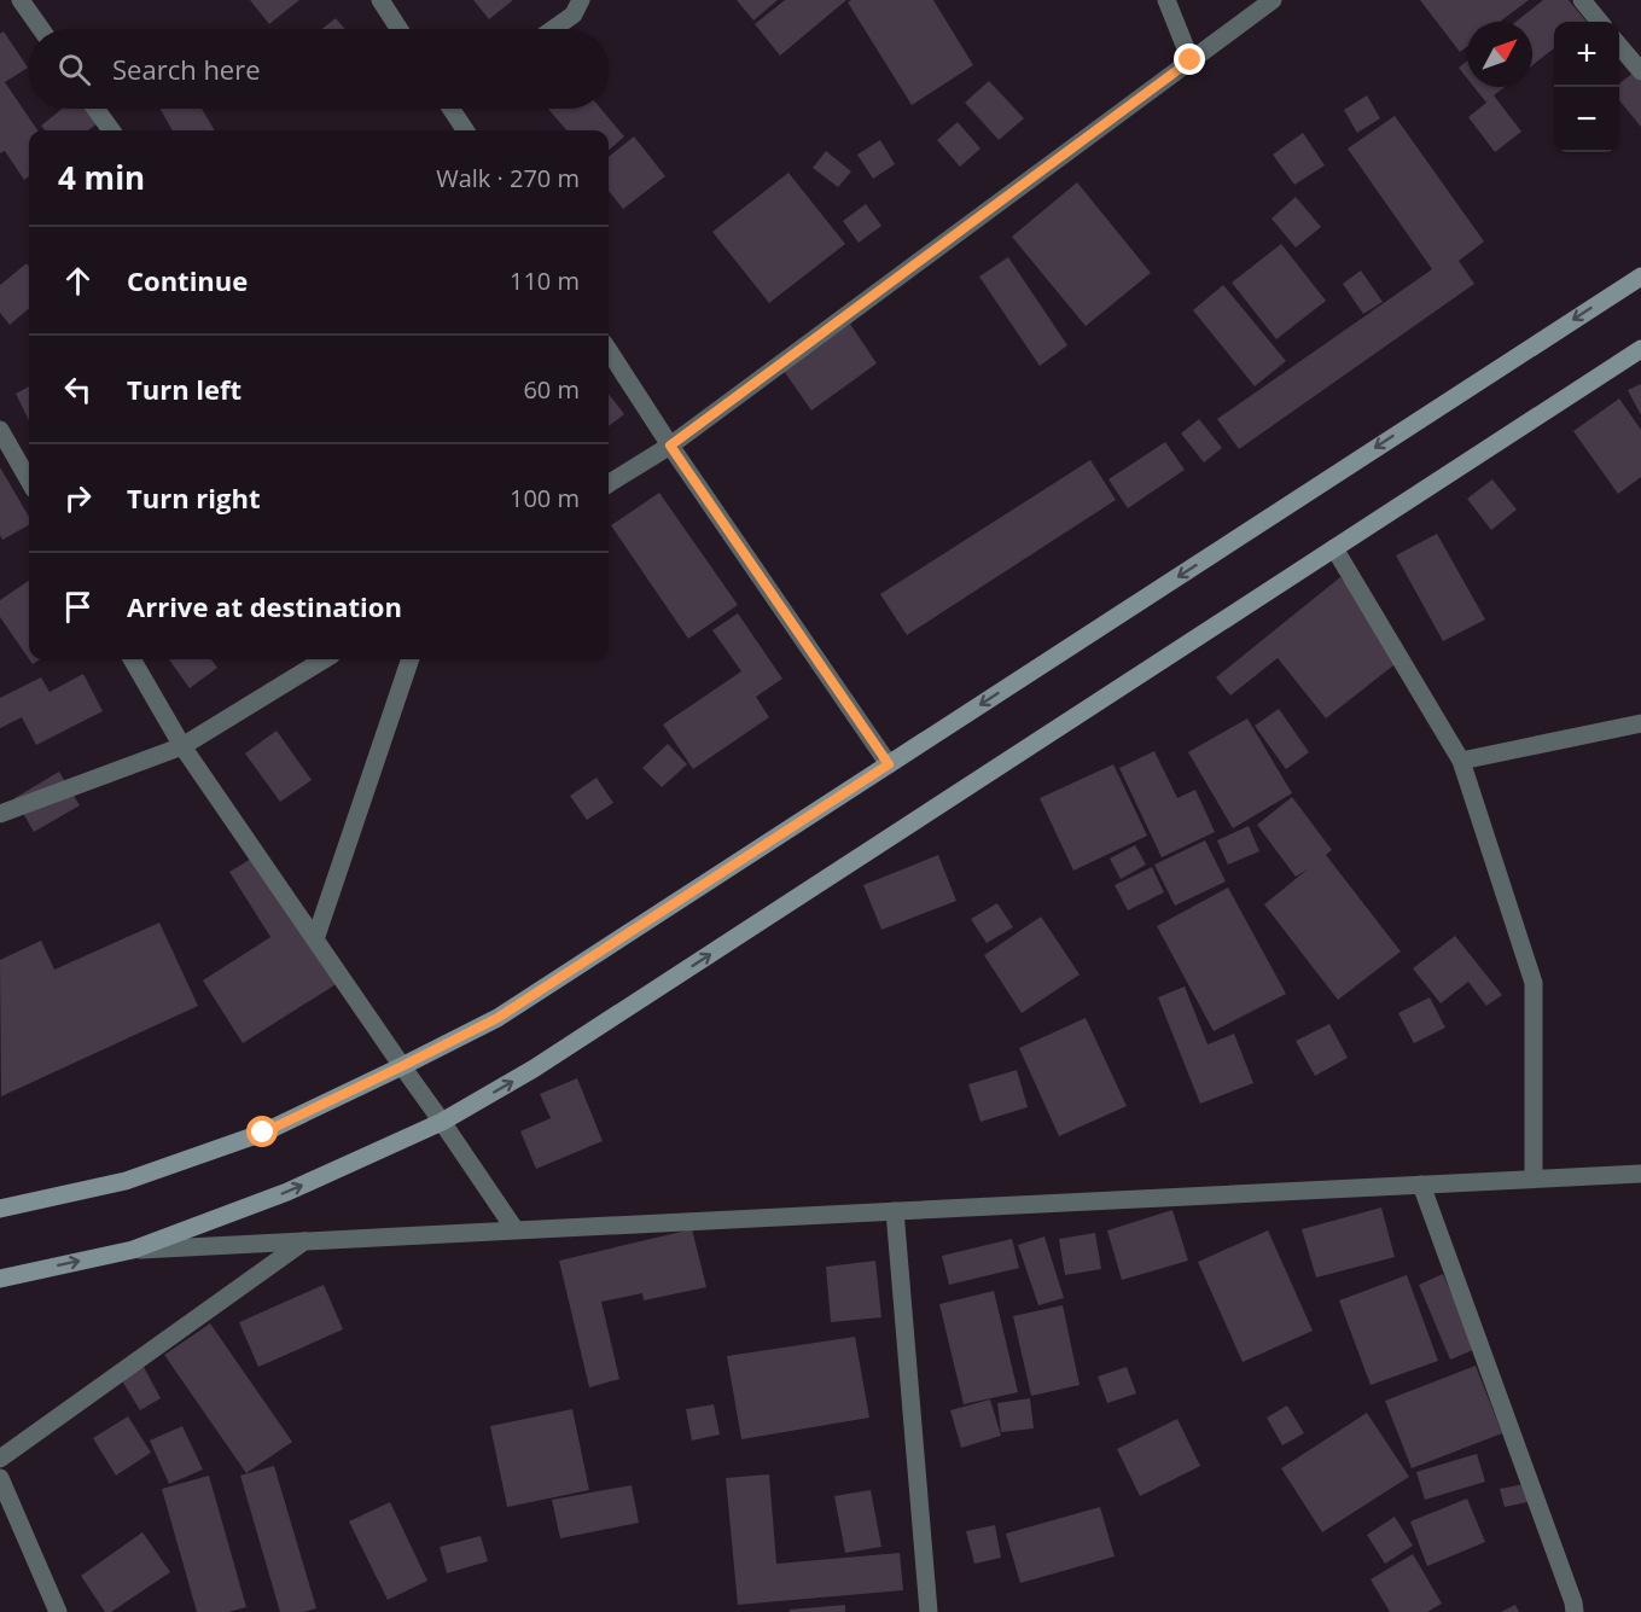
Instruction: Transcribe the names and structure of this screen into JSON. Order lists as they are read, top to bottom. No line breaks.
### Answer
{"north":"top right","page":{"map_buttons":["+","−"],"search":"Search here","heading":["4 min","Walk · 270 m"],"list":[["Continue","110 m"],["Turn left","60 m"],["Turn right","100 m"],"Arrive at destination"]}}
